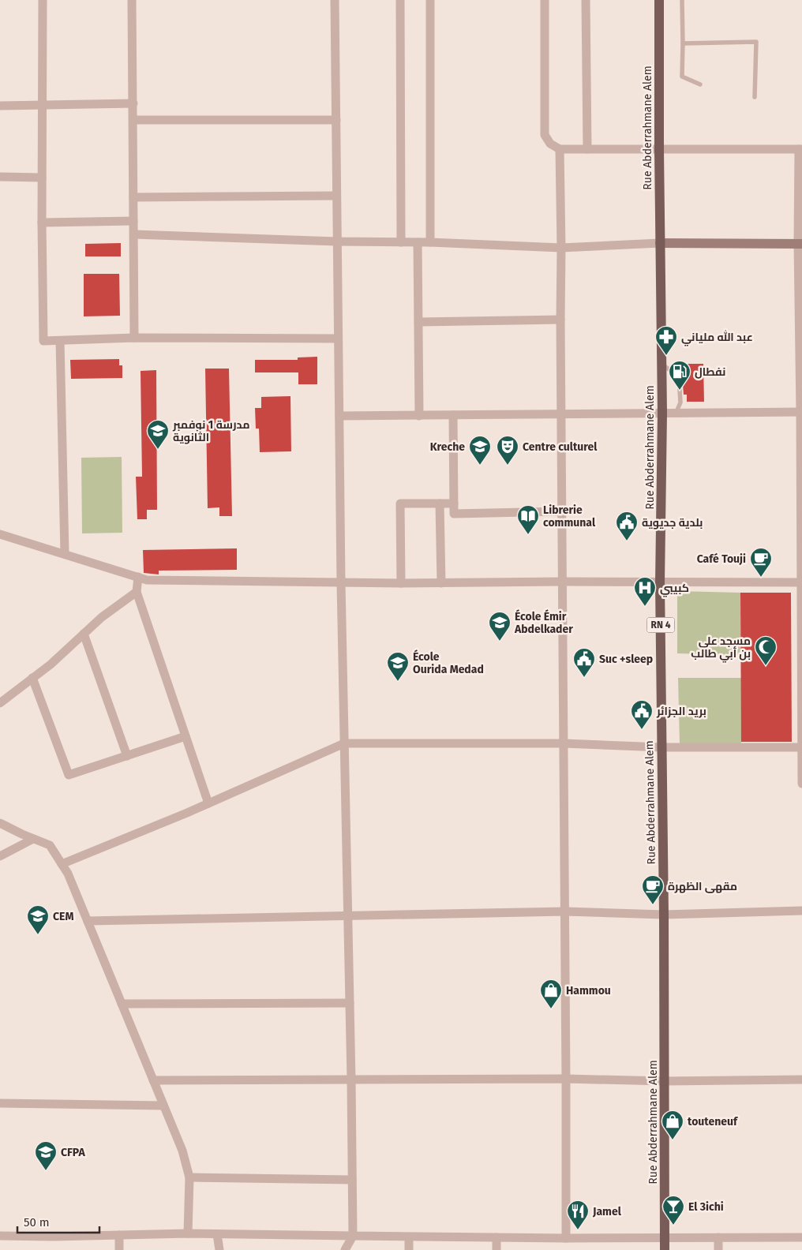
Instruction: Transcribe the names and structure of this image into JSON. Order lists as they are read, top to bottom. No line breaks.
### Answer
{"streets":{"main road":["Rue Abderrahmane Alem","RN 4"]},"places":{"pharmacy":["عبد الله ملياني"],"fuel station":["نفطال"],"school or university":["مدرسة 1 نوفمبر الثانوية","Kreche","École Émir Abdelkader","École Ourida Medad","CEM","CFPA"],"theatre":["Centre culturel"],"library":["Librerie communal"],"public building":["بلدية جديوية","Suc +sleep","بريد الجزائر"],"cafe":["Café Touji","مقهى الظهرة"],"hospital":["كبيبي"],"mosque":["مسجد علي بن أبي طالب"],"shop":["Hammou","touteneuf"],"bar":["El 3ichi"],"restaurant":["Jamel"]},"scale_bar":"50 m"}
